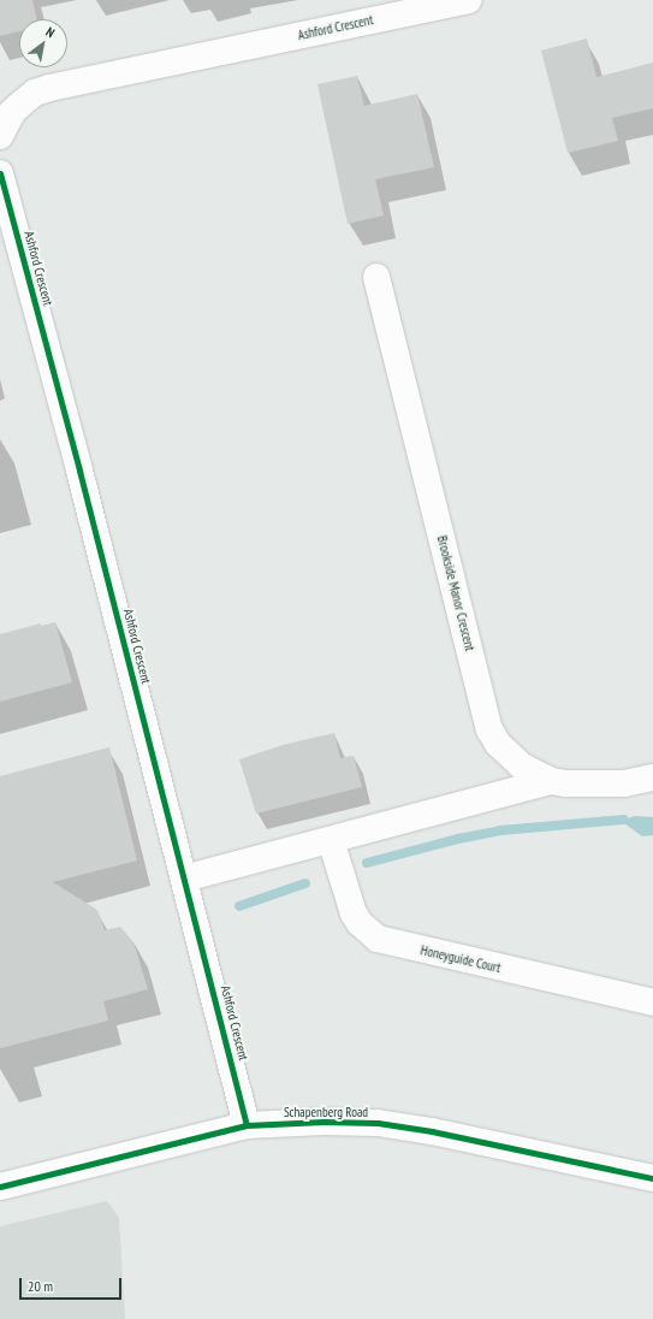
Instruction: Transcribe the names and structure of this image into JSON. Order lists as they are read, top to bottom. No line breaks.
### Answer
{"streets":{"street":["Ashford Crescent","Brookside Manor Crescent","Honeyguide Court","Schapenberg Road"]},"crossings":[["Ashford Crescent","Schapenberg Road"]],"scale_bar":"20 m","north":"top right"}
